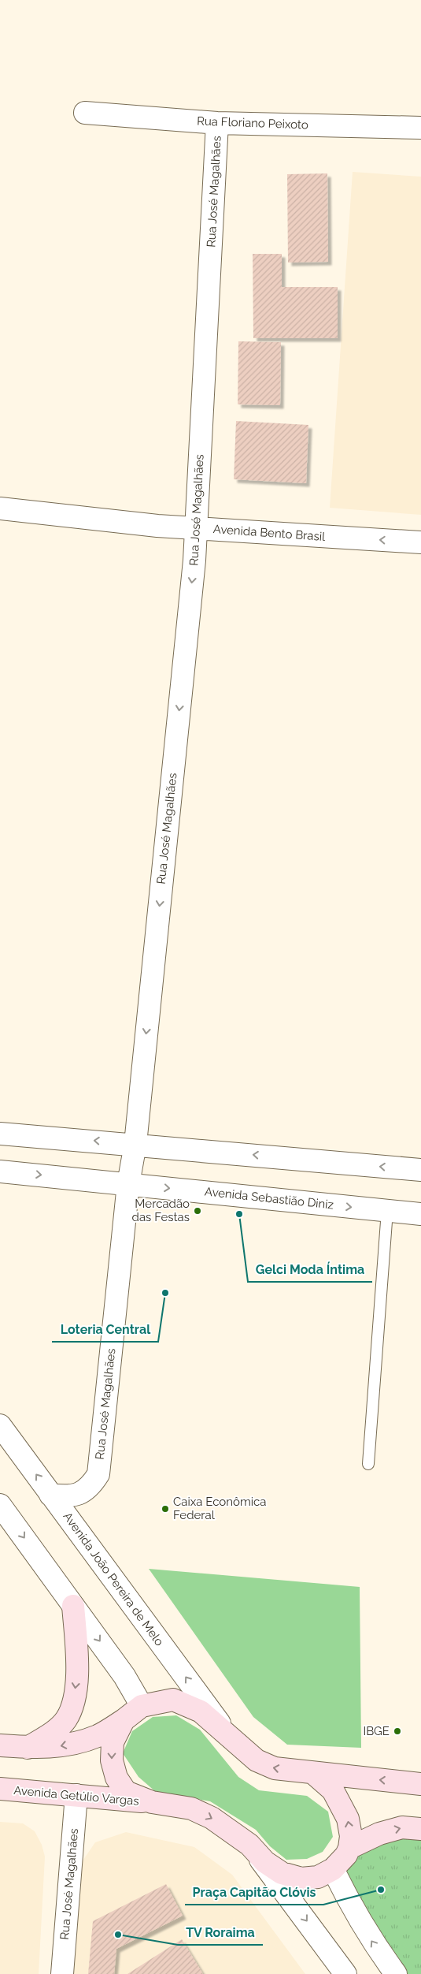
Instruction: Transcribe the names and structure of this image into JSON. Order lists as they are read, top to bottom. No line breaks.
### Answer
{"streets":{"main road":["Avenida Getúlio Vargas"],"street":["Rua Floriano Peixoto","Rua José Magalhães","Avenida Bento Brasil","Avenida Sebastião Diniz","Avenida João Pereira de Melo"]},"crossings":[["Rua Floriano Peixoto","Rua José Magalhães"],["Rua José Magalhães","Avenida Bento Brasil"],["Rua José Magalhães","Avenida Sebastião Diniz"],["Rua José Magalhães","Avenida João Pereira de Melo"],["Rua José Magalhães","Avenida Getúlio Vargas"]],"one_way":["Rua José Magalhães","Avenida Bento Brasil"],"places":["Mercadão das Festas","Gelci Moda Íntima","Loteria Central","Caixa Econômica Federal","IBGE","Praça Capitão Clóvis","TV Roraima"]}
